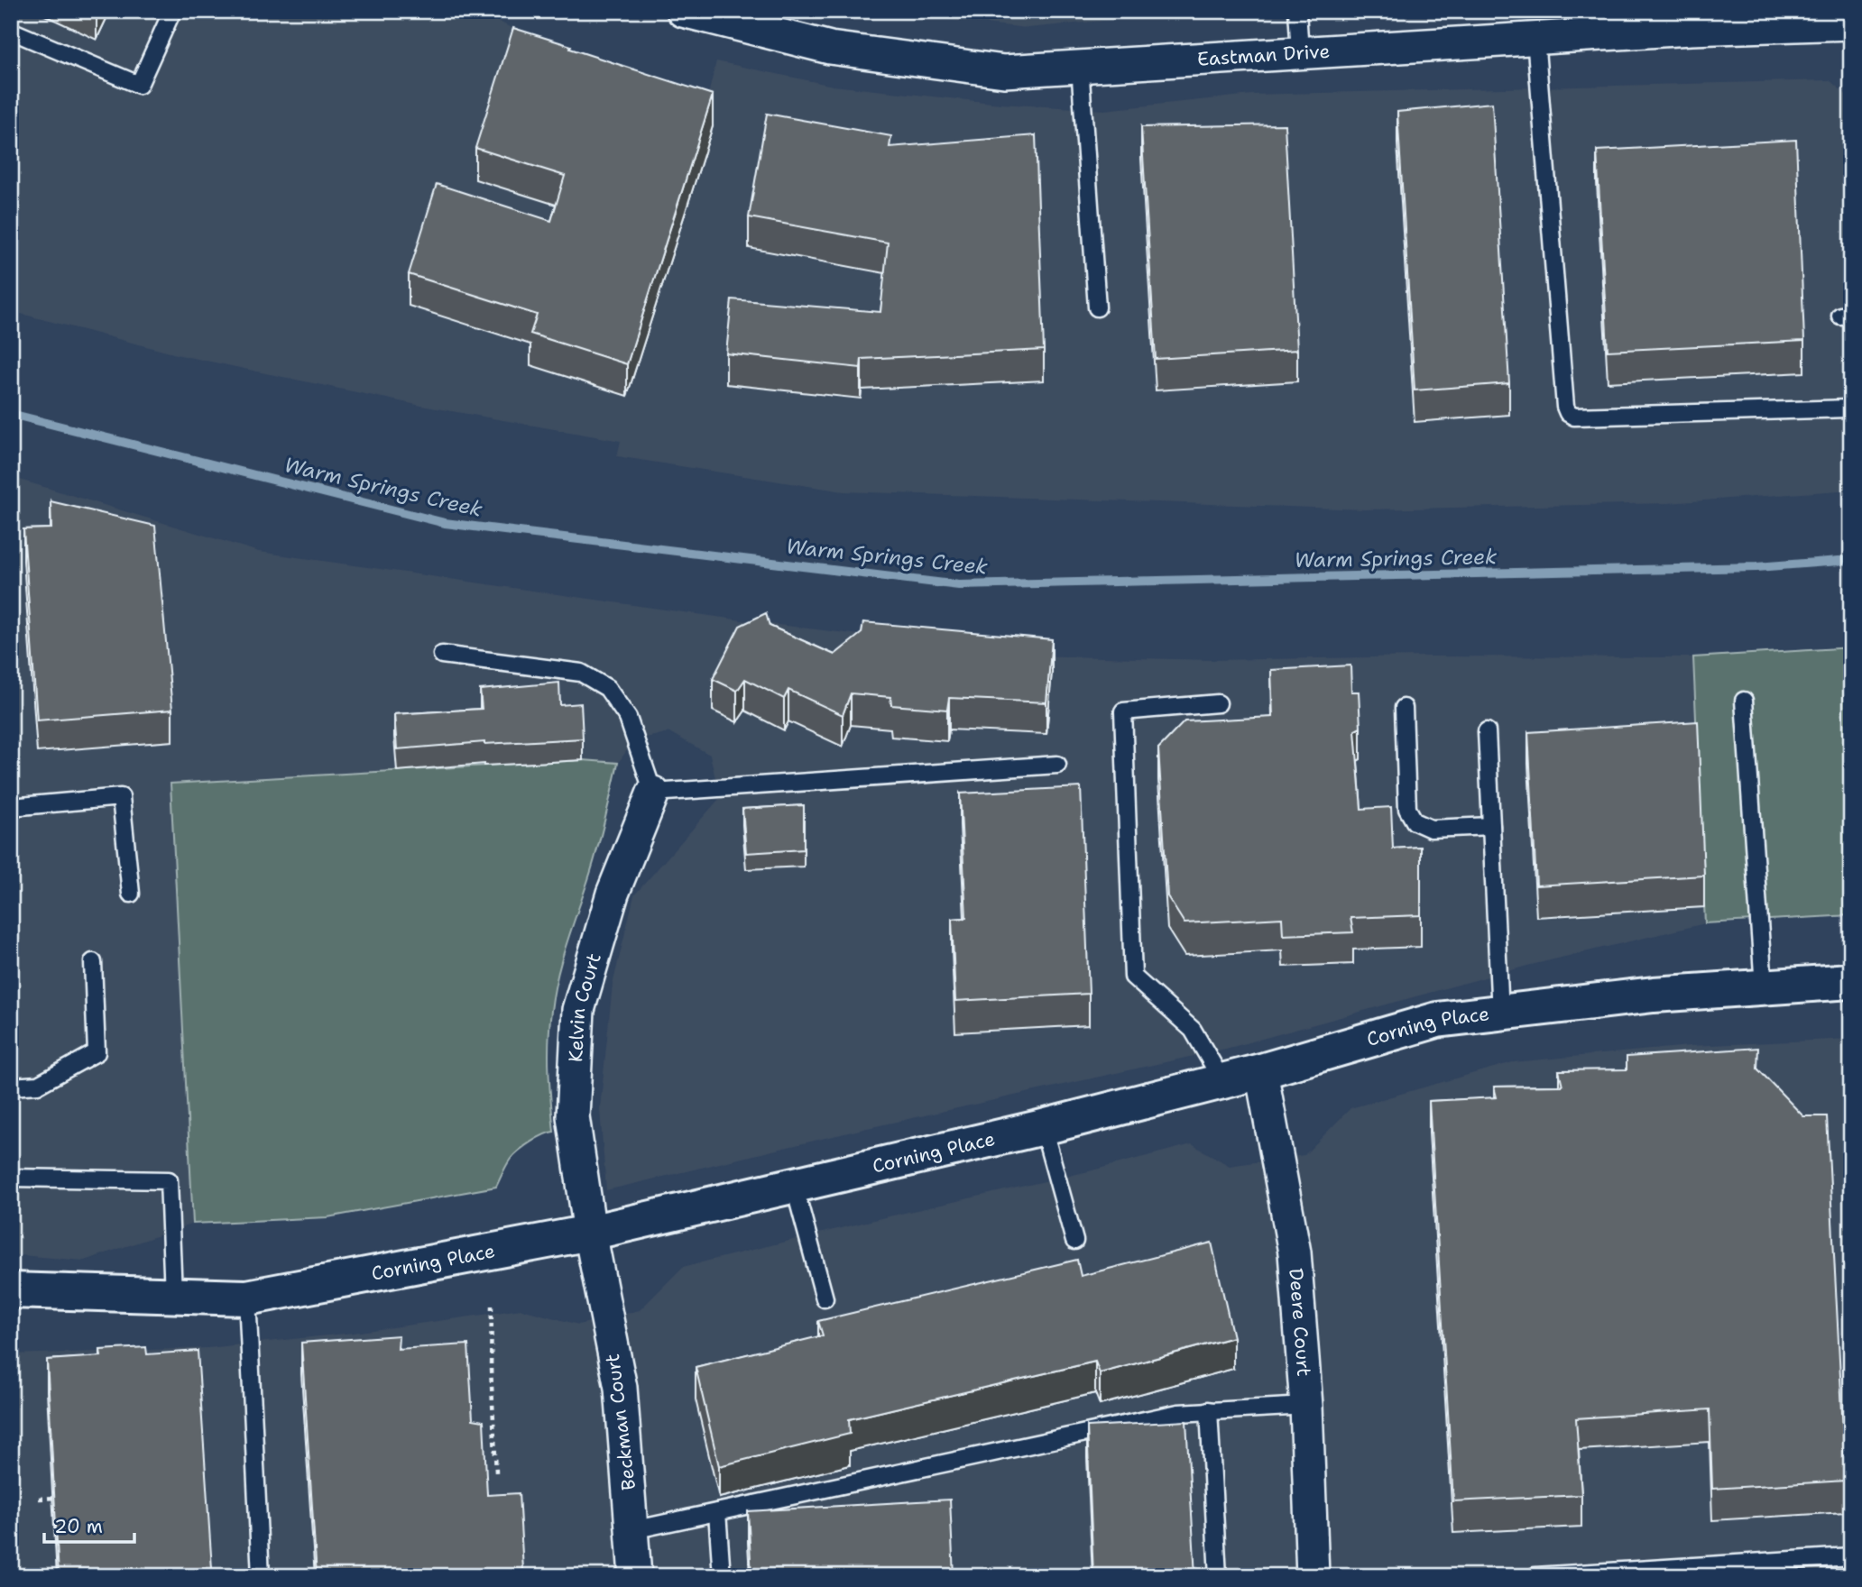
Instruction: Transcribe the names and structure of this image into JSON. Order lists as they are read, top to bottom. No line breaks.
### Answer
{"streets":{"street":["Eastman Drive","Kelvin Court","Corning Place","Deere Court","Beckman Court"]},"crossings":[["Kelvin Court","Corning Place"],["Kelvin Court","Beckman Court"],["Corning Place","Deere Court"],["Corning Place","Beckman Court"]],"water":["Warm Springs Creek"],"scale_bar":"20 m"}
